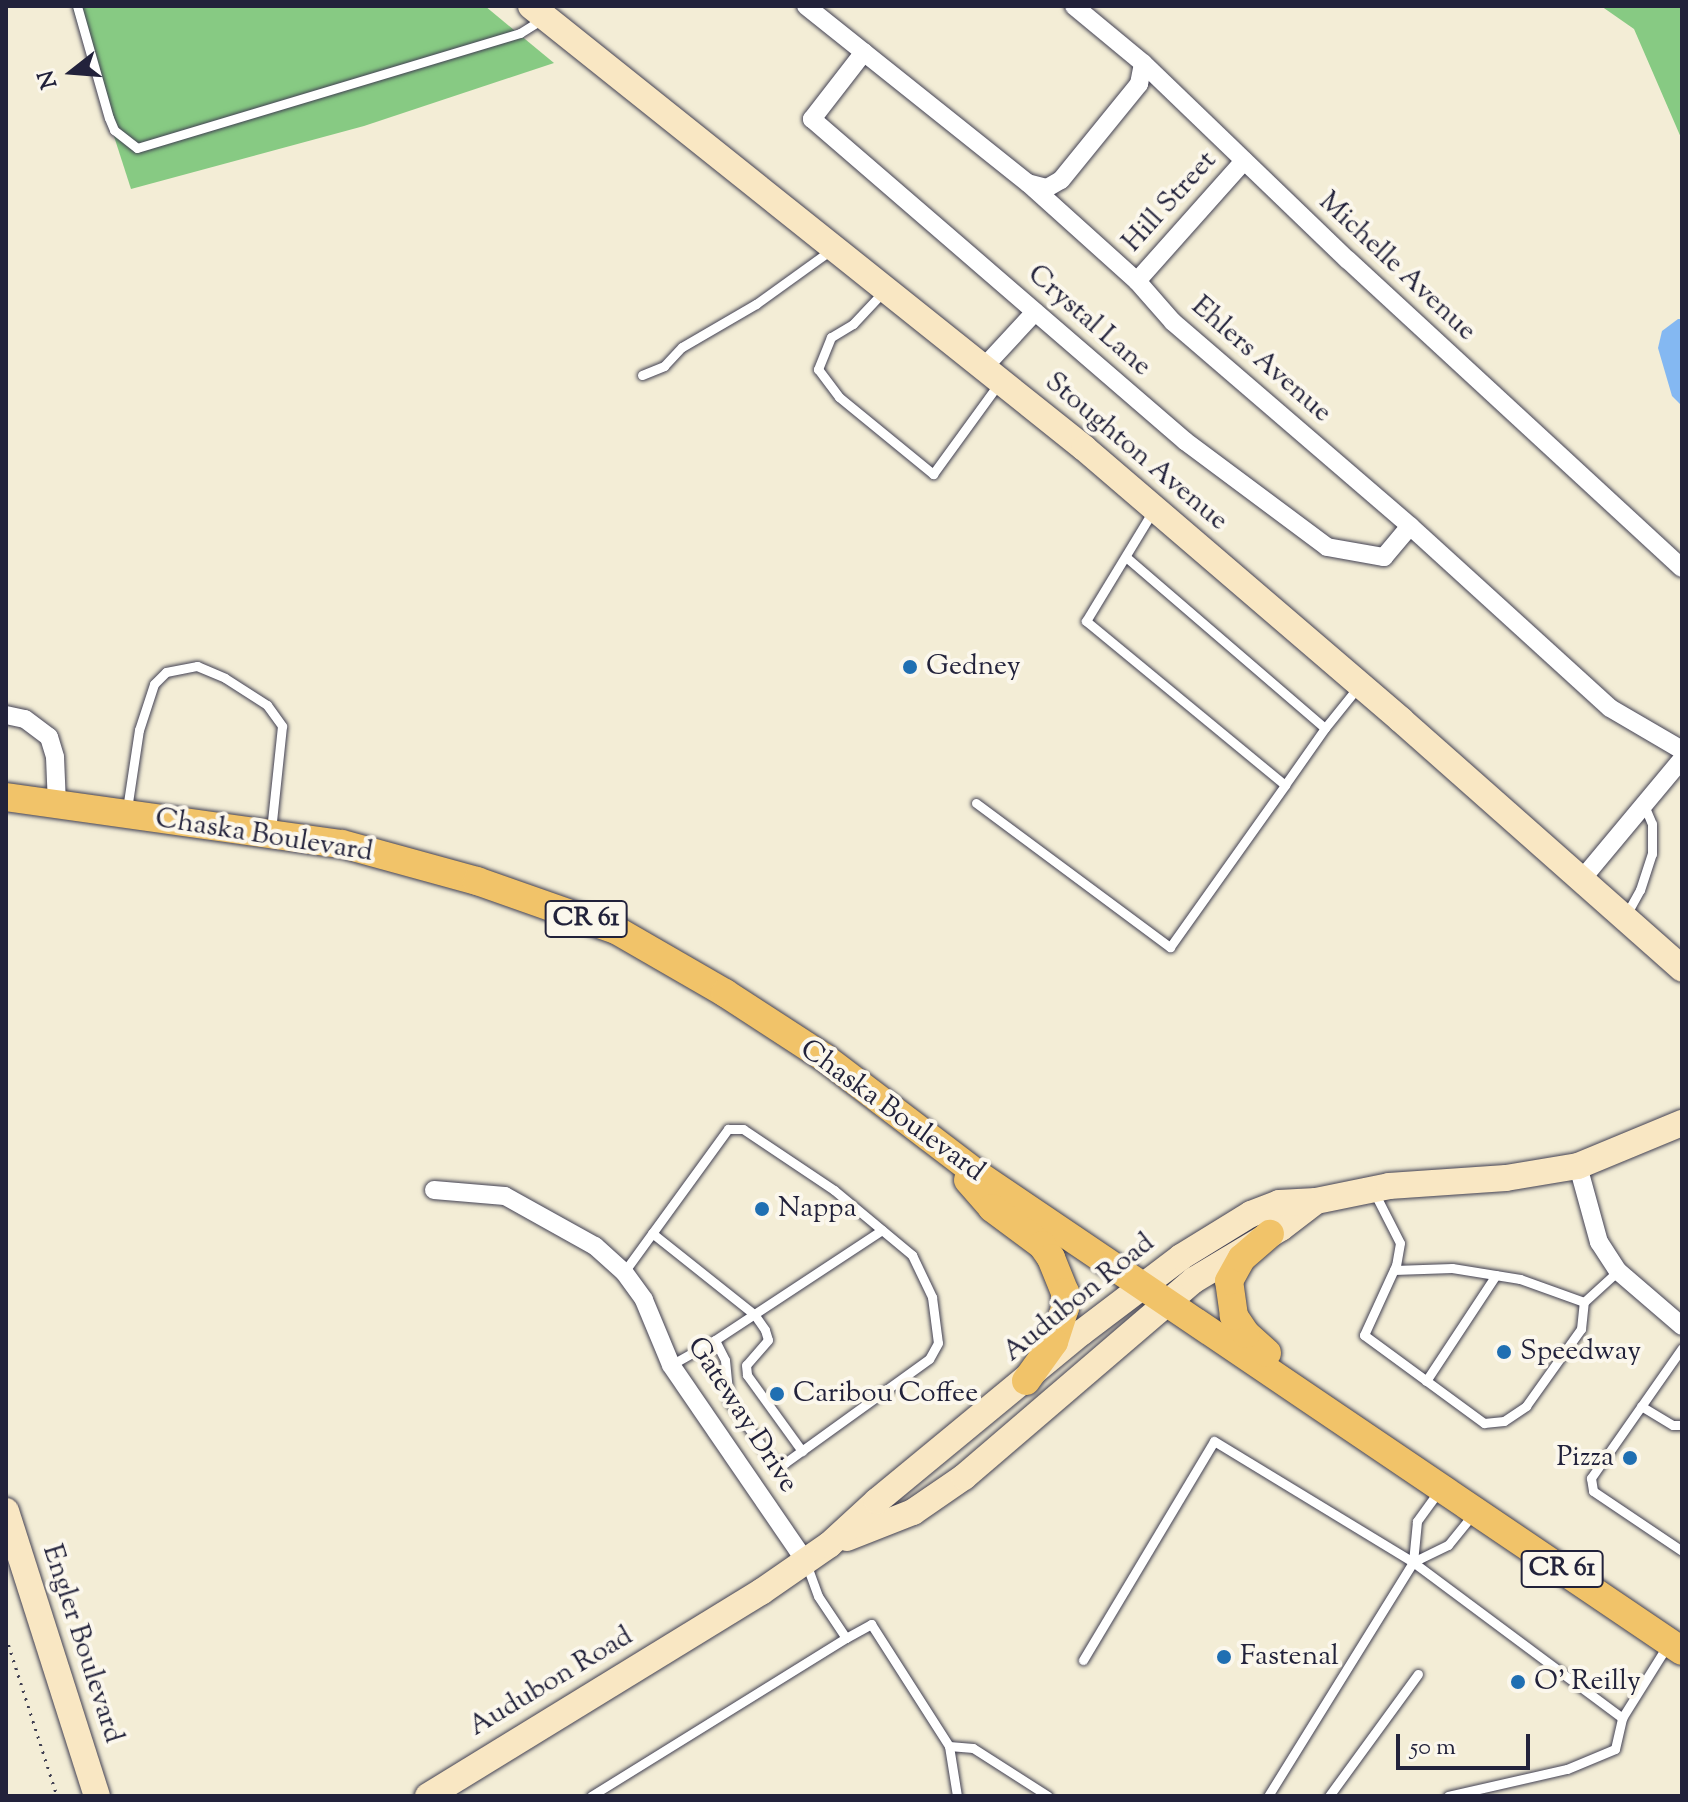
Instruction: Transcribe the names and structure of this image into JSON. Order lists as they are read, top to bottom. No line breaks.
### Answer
{"streets":{"main road":["Chaska Boulevard","CR 61"],"street":["Hill Street","Michelle Avenue","Crystal Lane","Ehlers Avenue","Stoughton Avenue","Audubon Road","Gateway Drive","Engler Boulevard"]},"crossings":[["Hill Street","Michelle Avenue"],["Hill Street","Ehlers Avenue"],["Crystal Lane","Ehlers Avenue"],["Chaska Boulevard","Audubon Road"],["Audubon Road","Gateway Drive"]],"places":["Gedney","Nappa","Speedway","Caribou Coffee","Pizza","Fastenal","O' Reilly"],"scale_bar":"50 m","north":"left"}
